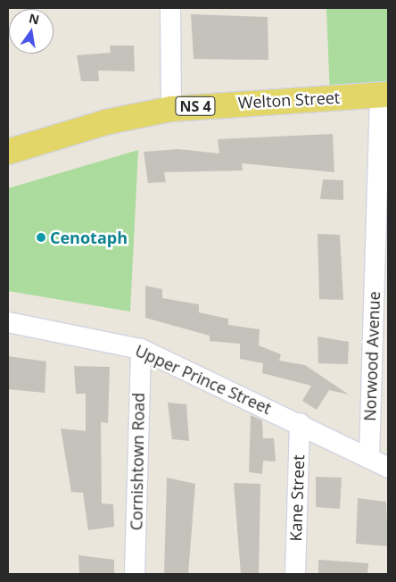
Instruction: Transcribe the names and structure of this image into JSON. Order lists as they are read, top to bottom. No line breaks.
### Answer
{"streets":{"main road":["Welton Street","NS 4"],"street":["Norwood Avenue","Upper Prince Street","Cornishtown Road","Kane Street"]},"crossings":[["Welton Street","Norwood Avenue"],["Norwood Avenue","Upper Prince Street"],["Upper Prince Street","Cornishtown Road"],["Upper Prince Street","Kane Street"]],"places":["Cenotaph"],"north":"top"}
